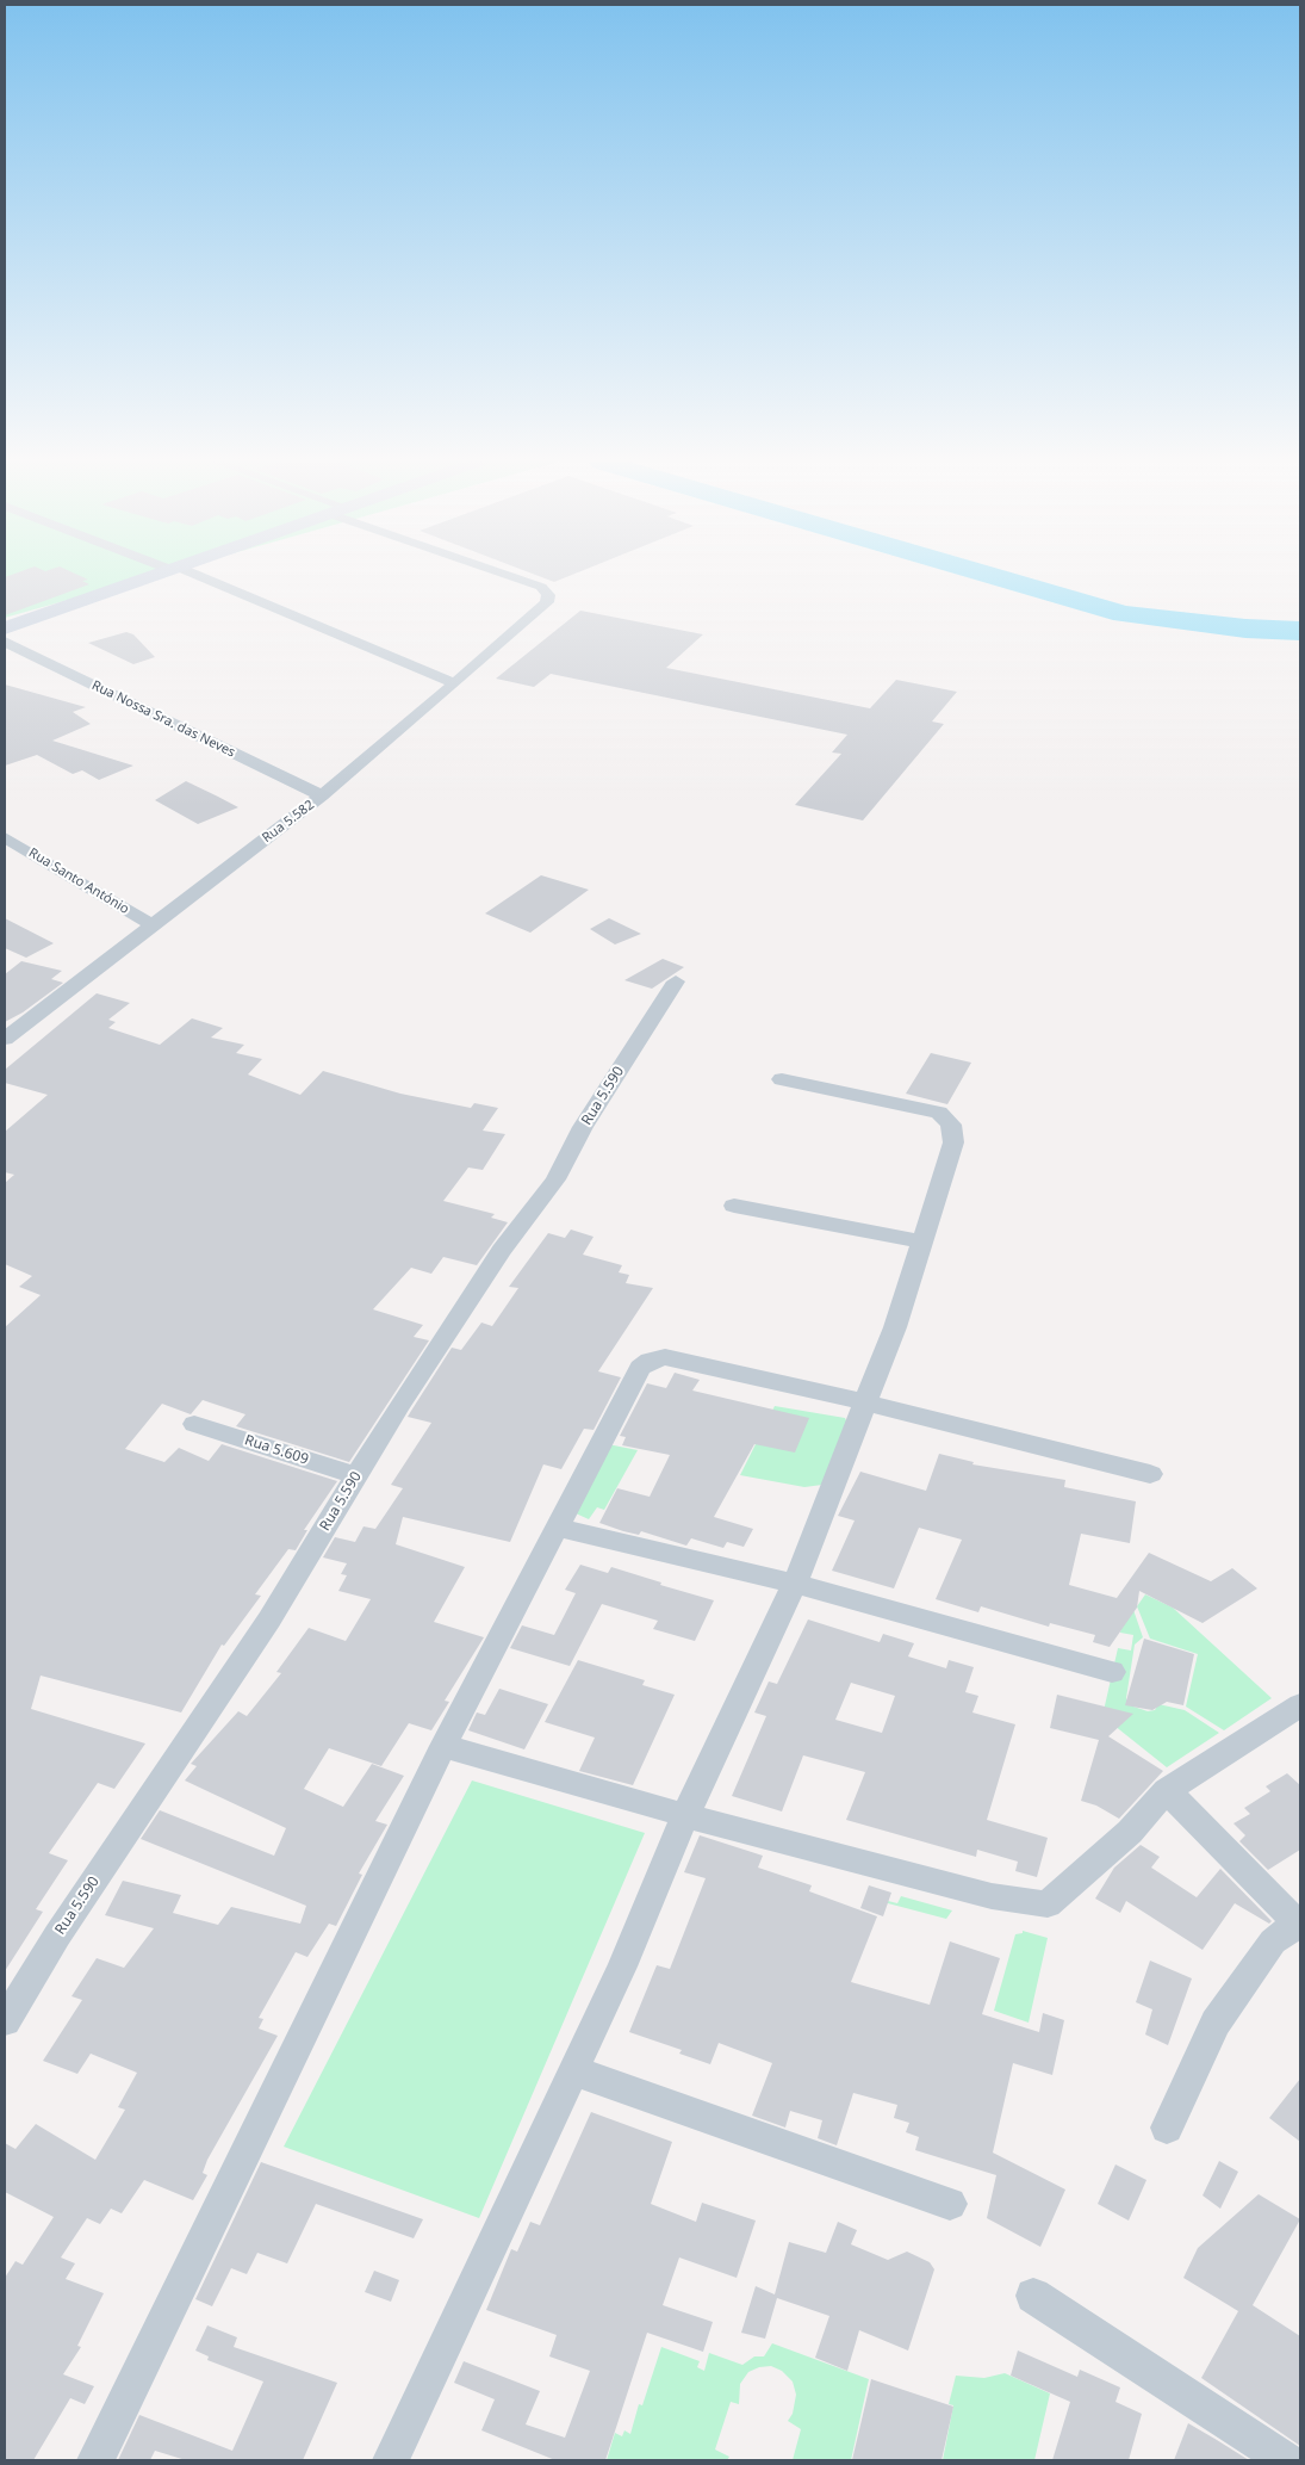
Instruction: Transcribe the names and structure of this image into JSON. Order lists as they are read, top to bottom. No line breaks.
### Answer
{"streets":{"street":["Rua Nossa Sra. das Neves","Rua 5.582","Rua Santo António","Rua 5.590","Rua 5.609"]},"crossings":[["Rua Nossa Sra. das Neves","Rua 5.582"],["Rua 5.582","Rua Santo António"],["Rua 5.590","Rua 5.609"]]}
